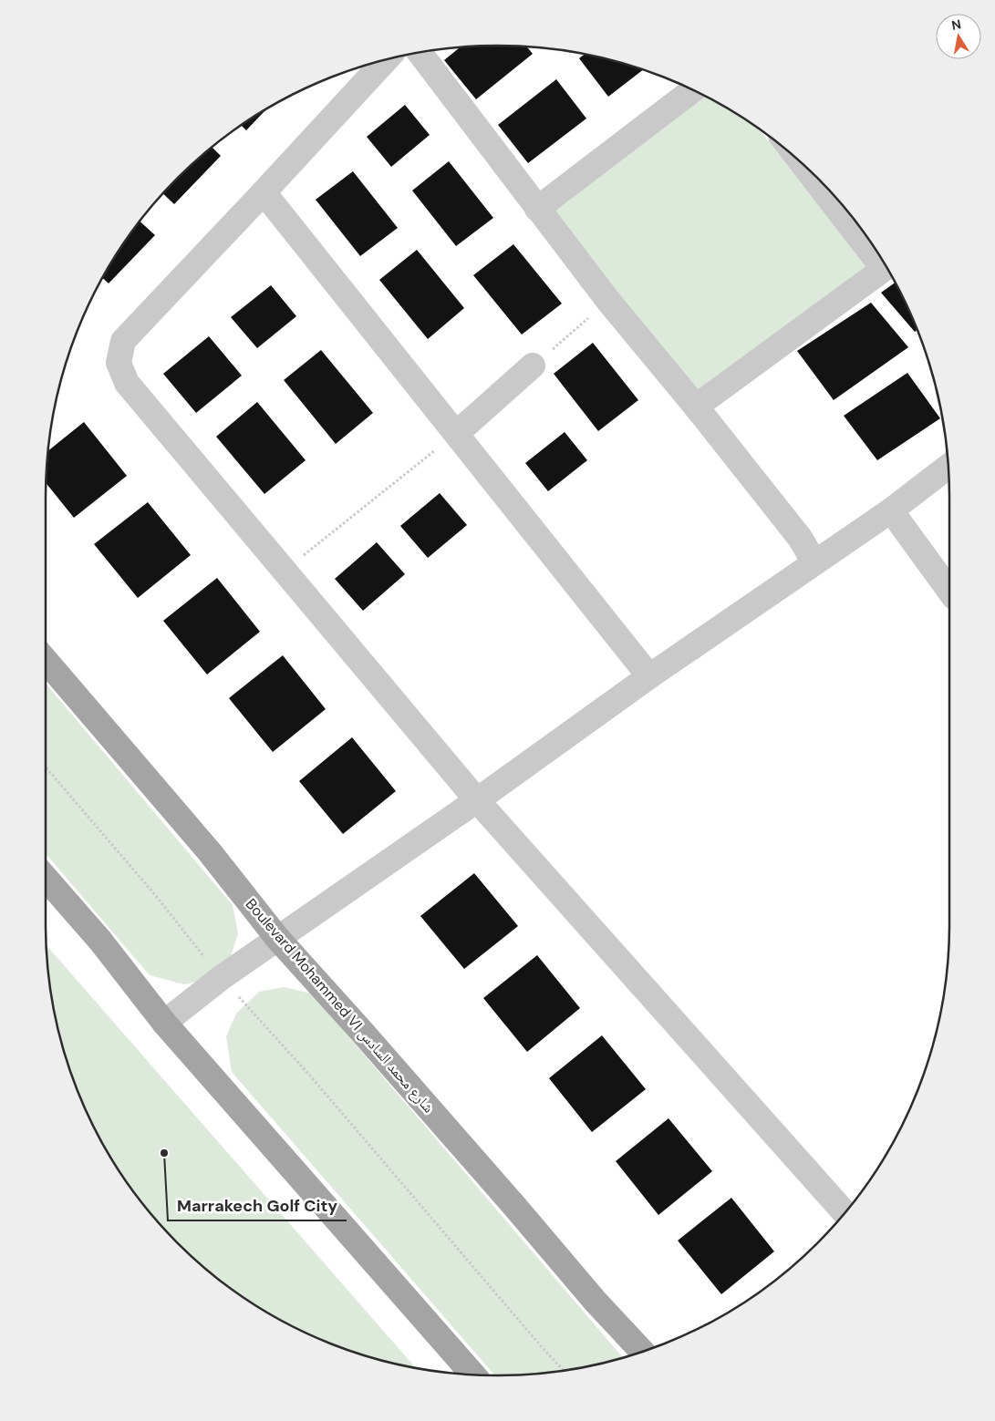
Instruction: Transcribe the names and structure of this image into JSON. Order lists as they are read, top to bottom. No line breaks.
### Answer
{"streets":{"main road":["Boulevard Mohammed VI شارع محمد السادس"]},"places":["Marrakech Golf City"],"north":"top"}
